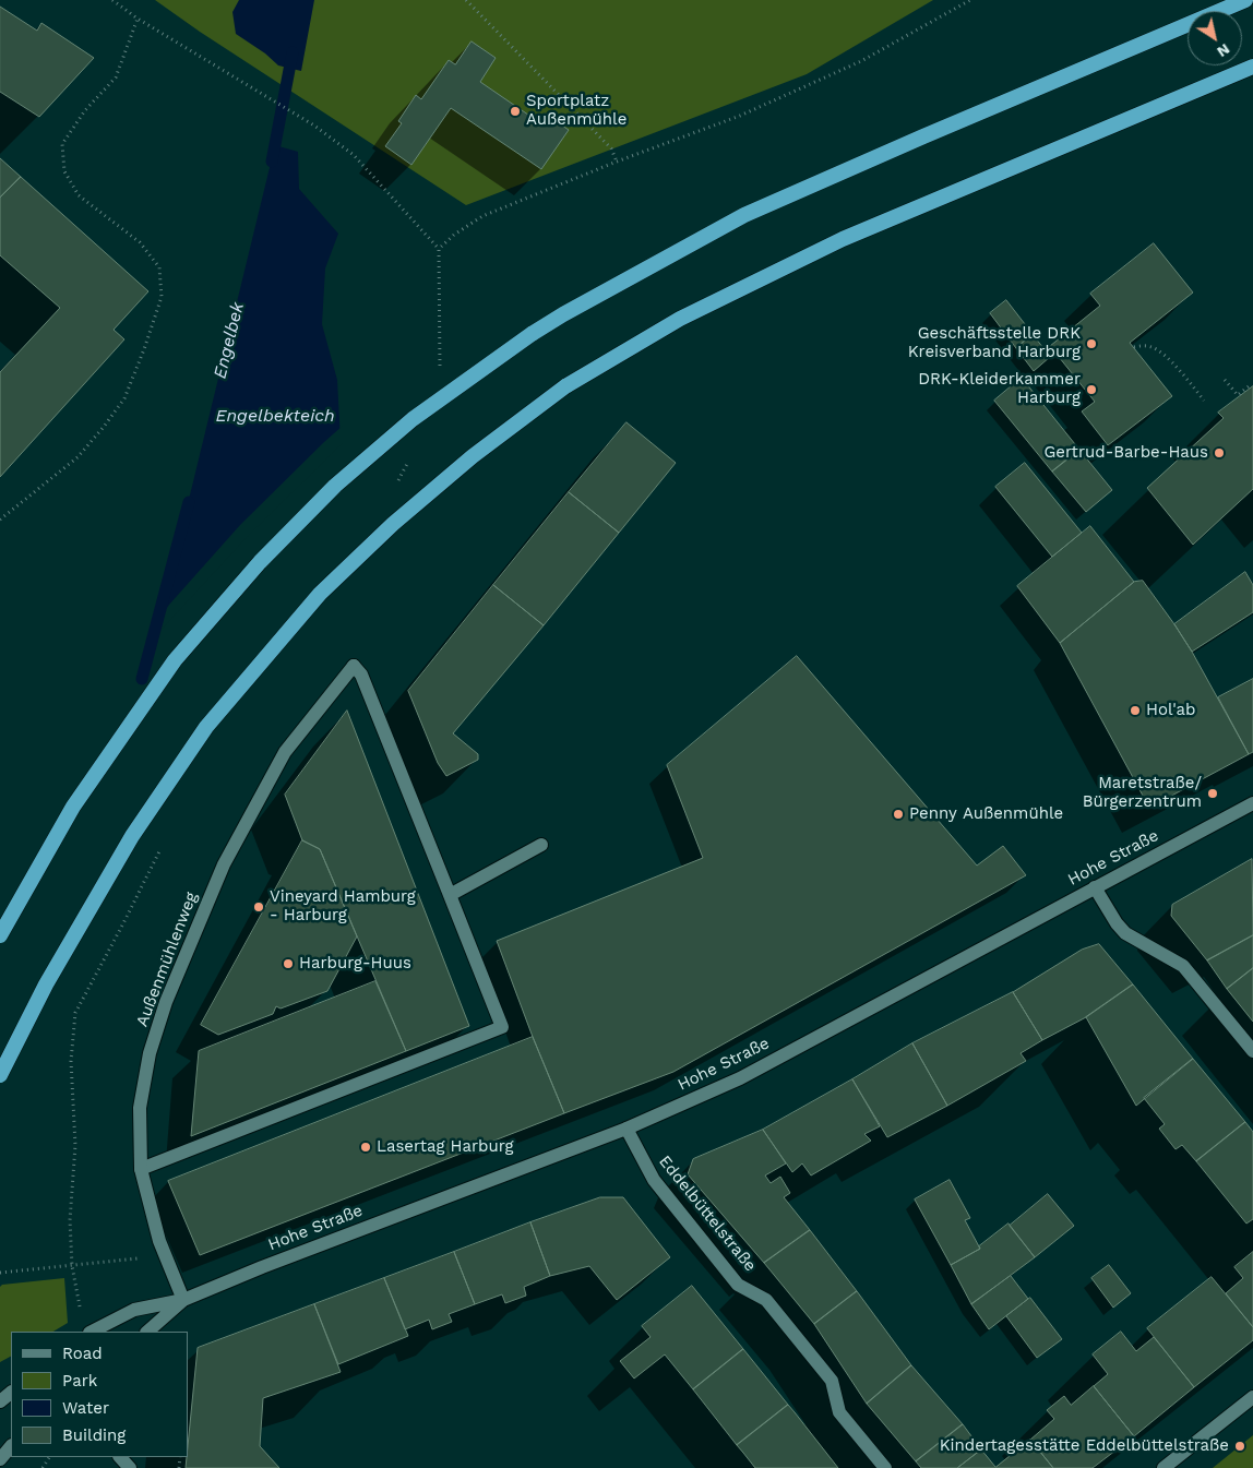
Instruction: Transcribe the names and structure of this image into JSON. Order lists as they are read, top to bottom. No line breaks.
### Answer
{"streets":{"street":["Hohe Straße","Außenmühlenweg","Eddelbüttelstraße"]},"crossings":[["Hohe Straße","Außenmühlenweg"],["Hohe Straße","Eddelbüttelstraße"]],"water":["Engelbek","Engelbekteich"],"places":["Sportplatz Außenmühle","Geschäftsstelle DRK Kreisverband Harburg","DRK-Kleiderkammer Harburg","Gertrud-Barbe-Haus","Hol'ab","Maretstraße/ Bürgerzentrum","Penny Außenmühle","Vineyard Hamburg - Harburg","Harburg-Huus","Lasertag Harburg","Kindertagesstätte Eddelbüttelstraße"],"legend":["Road","Park","Water","Building"],"north":"bottom right"}
